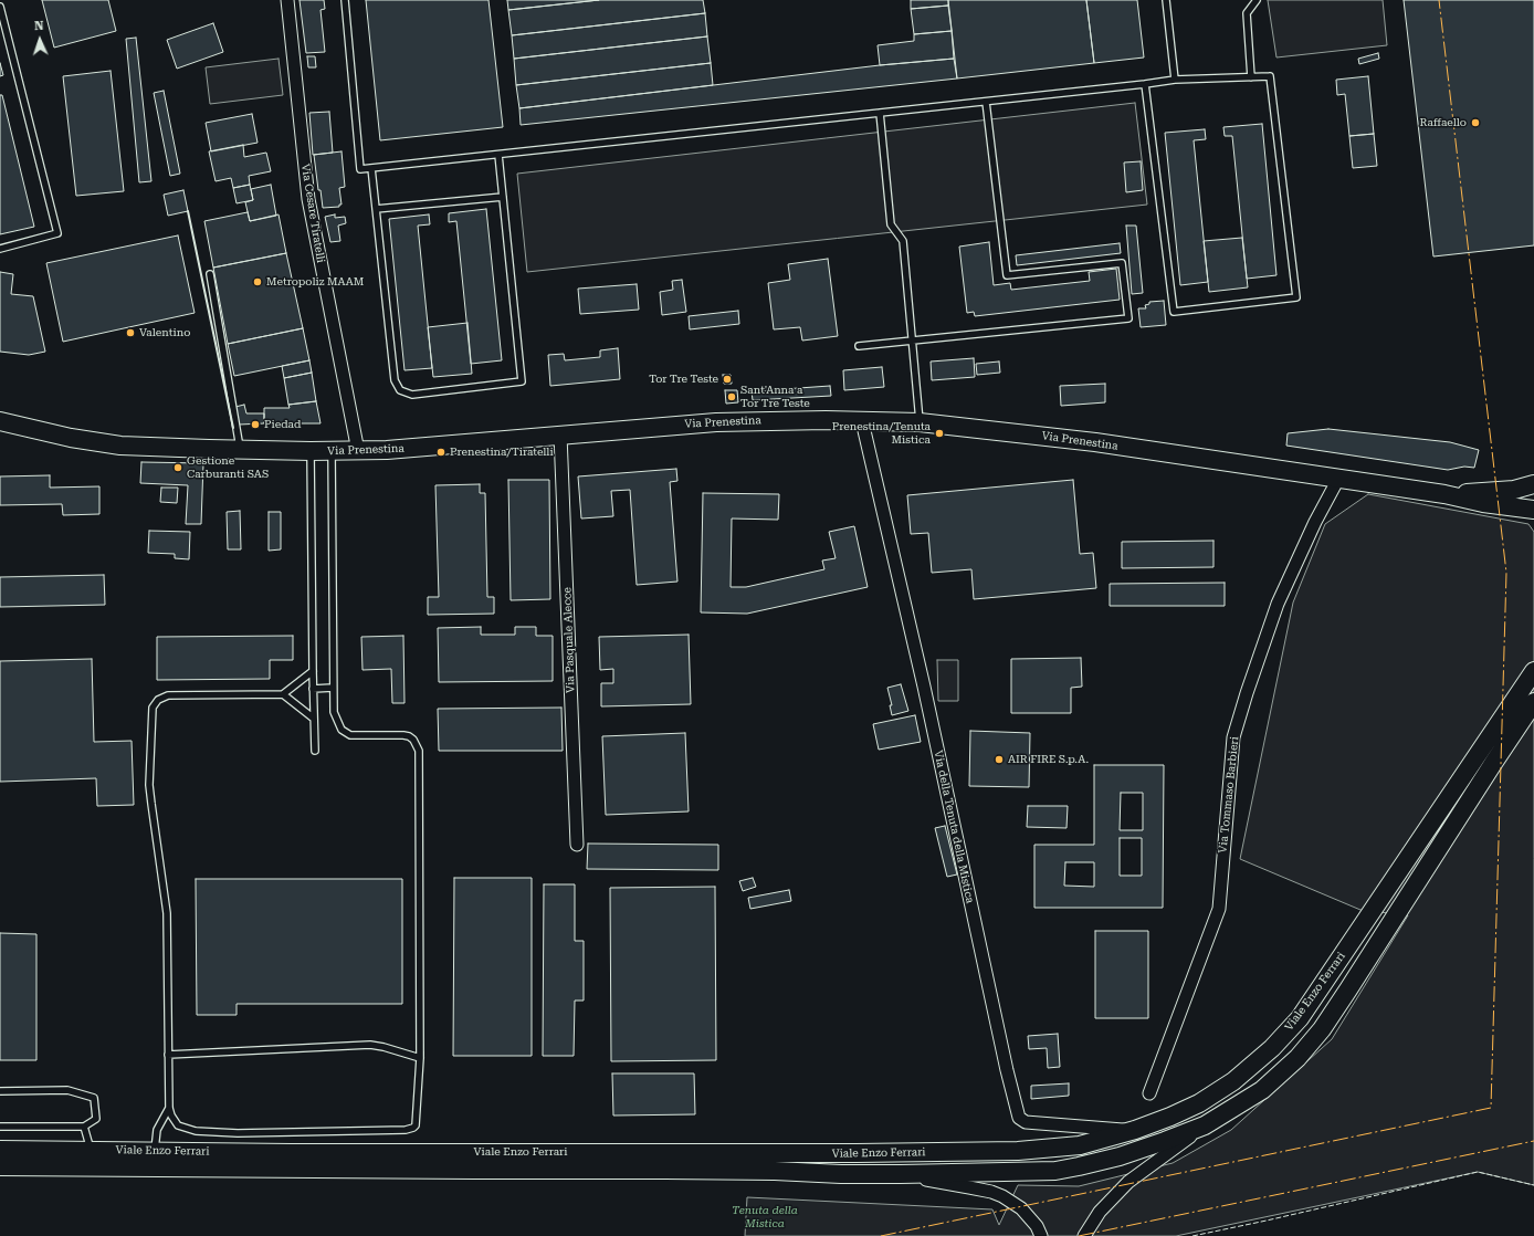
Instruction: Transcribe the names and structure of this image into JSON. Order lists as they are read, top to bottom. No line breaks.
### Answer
{"streets":{"main road":["Via Prenestina","Viale Enzo Ferrari"],"street":["Via Cesare Tiratelli","Via Pasquale Alecce","Via Tommaso Barbieri","Via della Tenuta della Mistica"]},"crossings":[["Via Cesare Tiratelli","Via Prenestina"],["Via Prenestina","Via Pasquale Alecce"],["Via Prenestina","Via Tommaso Barbieri"],["Via Prenestina","Via della Tenuta della Mistica"],["Via della Tenuta della Mistica","Viale Enzo Ferrari"]],"parks":["Tenuta della Mistica"],"places":["Raffaello","Metropoliz MAAM","Valentino","Tor Tre Teste","Sant'Anna a Tor Tre Teste","Piedad","Prenestina/Tenuta Mistica","Prenestina/Tiratelli","Gestione Carburanti SAS","AIR FIRE S.p.A."],"north":"top"}
